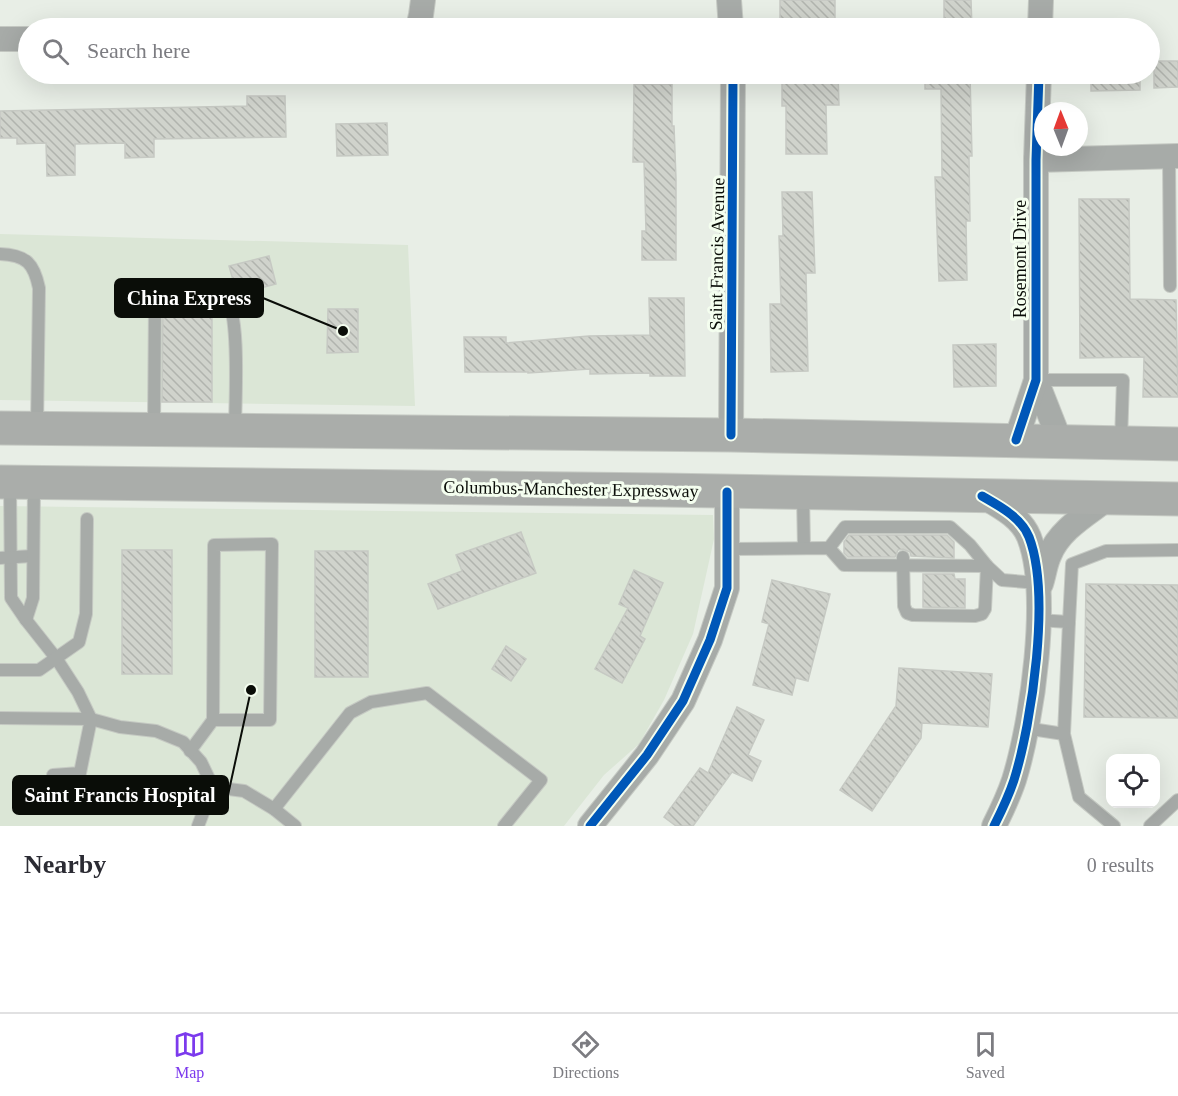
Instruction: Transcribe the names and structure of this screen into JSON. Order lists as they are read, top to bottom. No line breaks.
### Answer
{"streets":{"main road":["Columbus-Manchester Expressway"],"street":["Saint Francis Avenue","Rosemont Drive"]},"places":["China Express","Saint Francis Hospital"],"north":"top","page":{"search":"Search here","heading":["Nearby","0 results"],"nav":["Map","Directions","Saved"]}}
